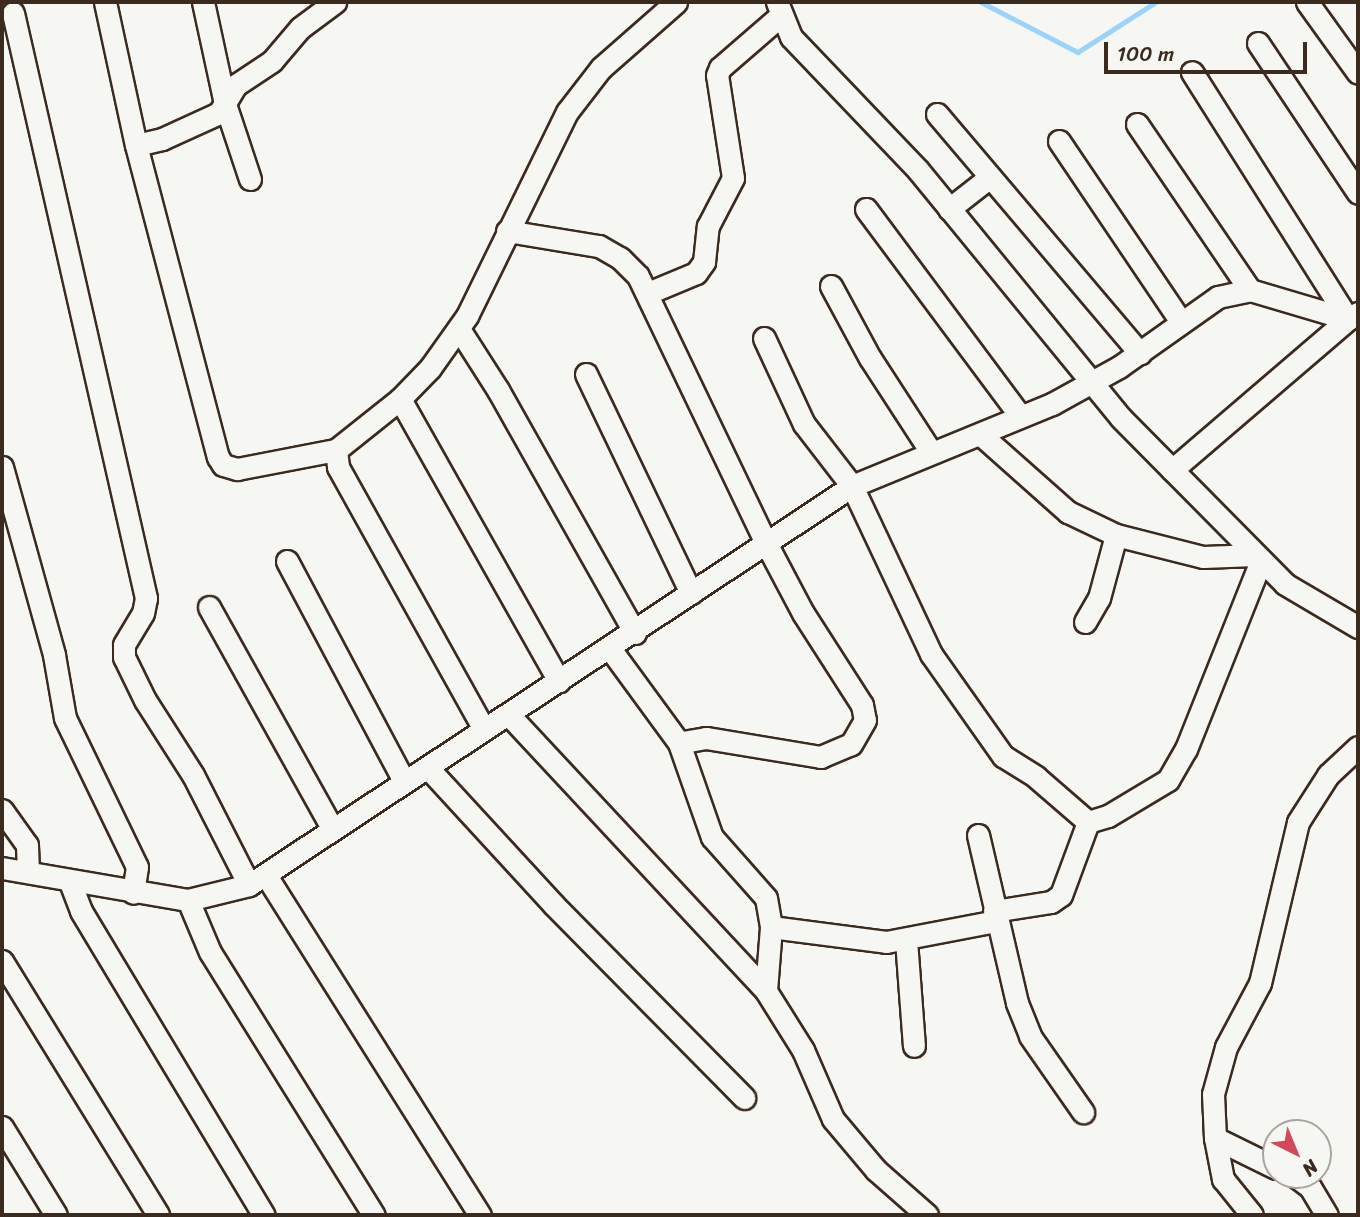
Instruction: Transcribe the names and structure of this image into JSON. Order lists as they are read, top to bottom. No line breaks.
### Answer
{"scale_bar":"100 m","north":"bottom right"}
